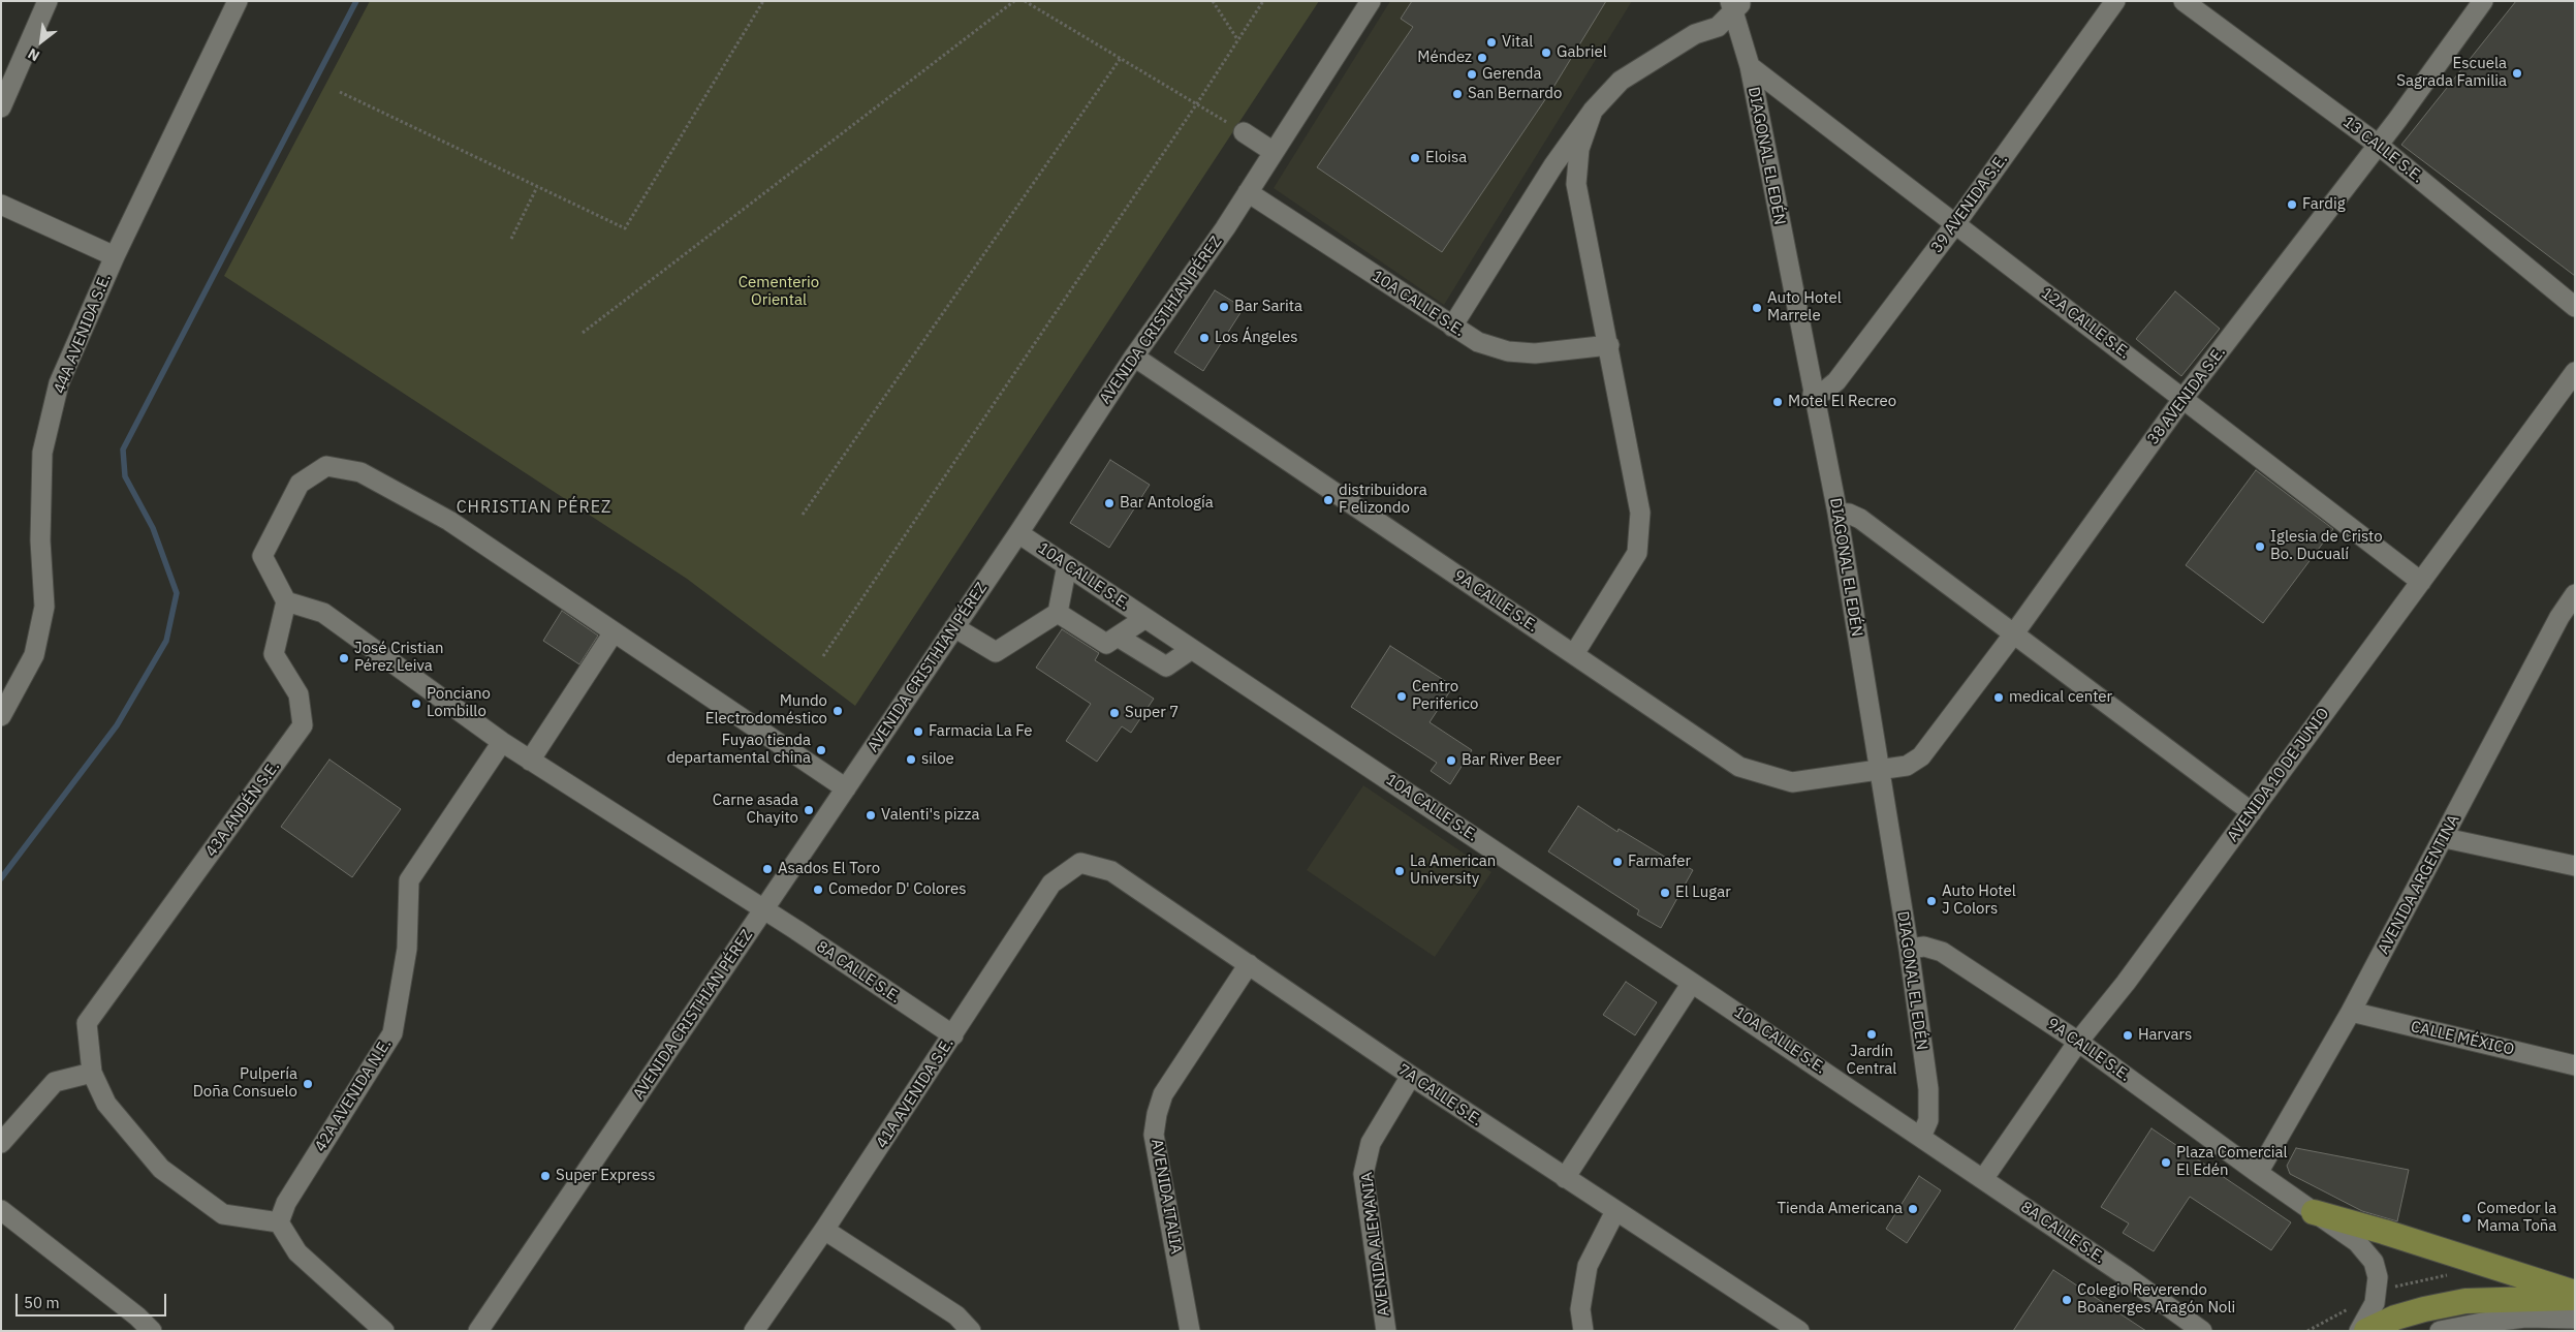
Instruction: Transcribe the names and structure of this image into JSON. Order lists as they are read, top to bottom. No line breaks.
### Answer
{"streets":{"street":["13 CALLE S.E.","DIAGONAL EL EDÉN","39 AVENIDA S.E.","10A CALLE S.E.","AVENIDA CRISTHIAN PÉREZ","12A CALLE S.E.","44A AVENIDA S.E.","38 AVENIDA S.E.","9A CALLE S.E.","AVENIDA 10 DE JUNIO","43A ANDÉN S.E.","AVENIDA ARGENTINA","8A CALLE S.E.","CALLE MÉXICO","41A AVENIDA S.E.","42A AVENIDA N.E.","7A CALLE S.E.","AVENIDA ITALIA","AVENIDA ALEMANIA"]},"crossings":[["13 CALLE S.E.","38 AVENIDA S.E."],["DIAGONAL EL EDÉN","39 AVENIDA S.E."],["DIAGONAL EL EDÉN","10A CALLE S.E."],["DIAGONAL EL EDÉN","12A CALLE S.E."],["DIAGONAL EL EDÉN","38 AVENIDA S.E."],["DIAGONAL EL EDÉN","9A CALLE S.E."],["DIAGONAL EL EDÉN","8A CALLE S.E."],["39 AVENIDA S.E.","12A CALLE S.E."],["10A CALLE S.E.","AVENIDA CRISTHIAN PÉREZ"],["10A CALLE S.E.","8A CALLE S.E."],["AVENIDA CRISTHIAN PÉREZ","9A CALLE S.E."],["AVENIDA CRISTHIAN PÉREZ","8A CALLE S.E."],["12A CALLE S.E.","38 AVENIDA S.E."],["12A CALLE S.E.","AVENIDA 10 DE JUNIO"],["38 AVENIDA S.E.","9A CALLE S.E."],["9A CALLE S.E.","AVENIDA 10 DE JUNIO"],["9A CALLE S.E.","AVENIDA ARGENTINA"],["AVENIDA 10 DE JUNIO","8A CALLE S.E."],["43A ANDÉN S.E.","8A CALLE S.E."],["43A ANDÉN S.E.","42A AVENIDA N.E."],["AVENIDA ARGENTINA","CALLE MÉXICO"],["8A CALLE S.E.","41A AVENIDA S.E."],["8A CALLE S.E.","42A AVENIDA N.E."],["41A AVENIDA S.E.","7A CALLE S.E."],["7A CALLE S.E.","AVENIDA ITALIA"],["7A CALLE S.E.","AVENIDA ALEMANIA"]],"districts":["CHRISTIAN PÉREZ"],"parks":["Cementerio Oriental"],"places":["Vital","Gabriel","Méndez","Escuela Sagrada Familia","Gerenda","San Bernardo","Eloisa","Fardig","Bar Sarita","Auto Hotel Marrele","Los Ángeles","Motel El Recreo","distribuidora F elizondo","Bar Antología","Iglesia de Cristo Bo. Ducualí","José Cristian Pérez Leiva","Centro Periferico","medical center","Ponciano Lombillo","Mundo Electrodoméstico","Super 7","Farmacia La Fe","Fuyao tienda departamental china","siloe","Bar River Beer","Carne asada Chayito","Valenti's pizza","Farmafer","Asados El Toro","La American University","Comedor D' Colores","El Lugar","Auto Hotel J Colors","Jardín Central","Harvars","Pulpería Doña Consuelo","Plaza Comercial El Edén","Super Express","Tienda Americana","Comedor la Mama Toña","Colegio Reverendo Boanerges Aragón Noli"],"scale_bar":"50 m","north":"bottom left"}
